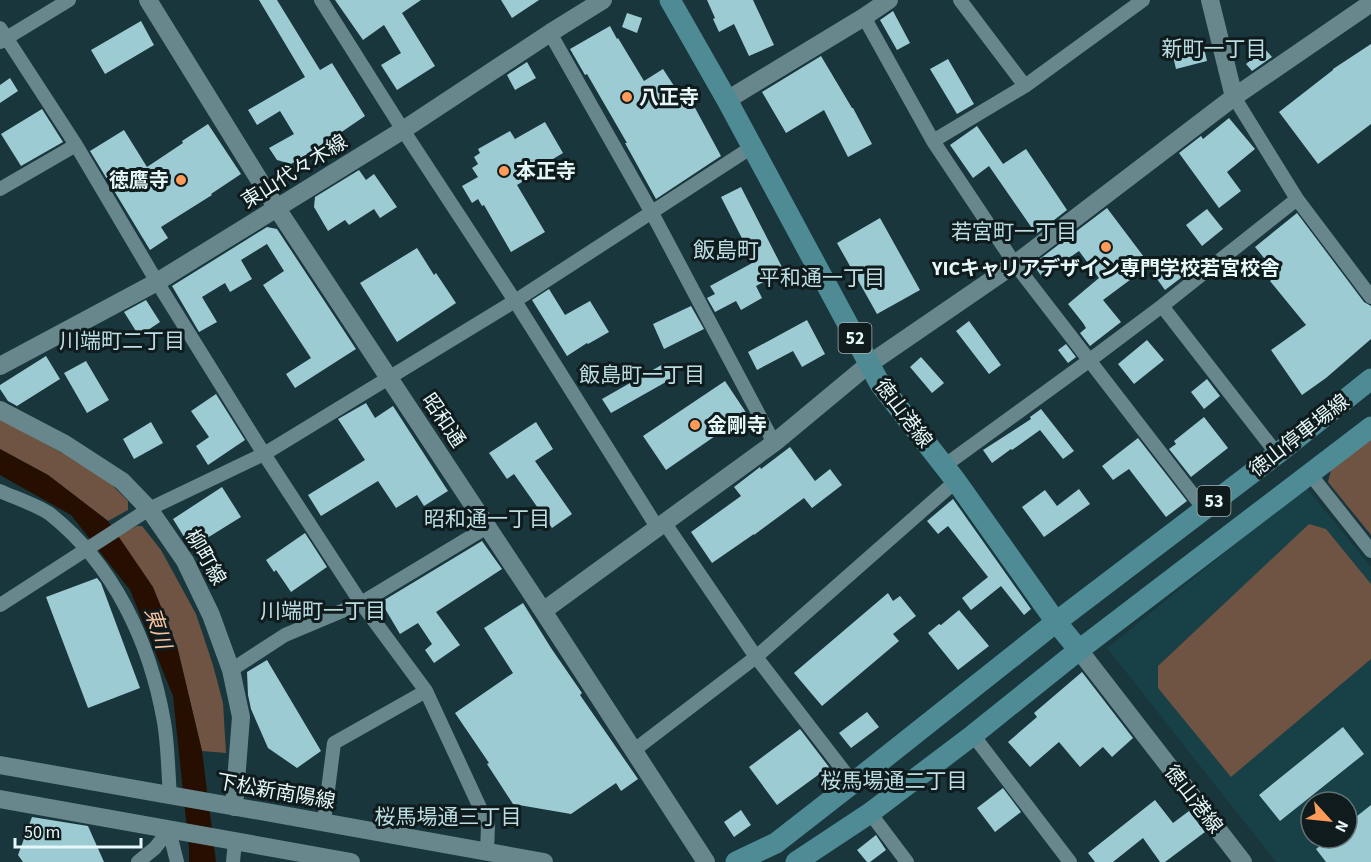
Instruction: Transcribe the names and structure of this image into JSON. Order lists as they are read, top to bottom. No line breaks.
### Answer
{"streets":{"main road":["52","徳山港線","徳山停車場線","53"],"street":["東山代々木線","昭和通","柳町線","下松新南陽線"]},"crossings":[["東山代々木線","昭和通"],["徳山港線","徳山停車場線"],["柳町線","下松新南陽線"]],"districts":["新町一丁目","若宮町一丁目","飯島町","平和通一丁目","川端町二丁目","飯島町一丁目","昭和通一丁目","川端町一丁目","桜馬場通二丁目","桜馬場通三丁目"],"water":["東川"],"places":["八正寺","本正寺","徳鷹寺","YICキャリアデザイン専門学校若宮校舎","金剛寺"],"scale_bar":"50 m","north":"bottom right"}
